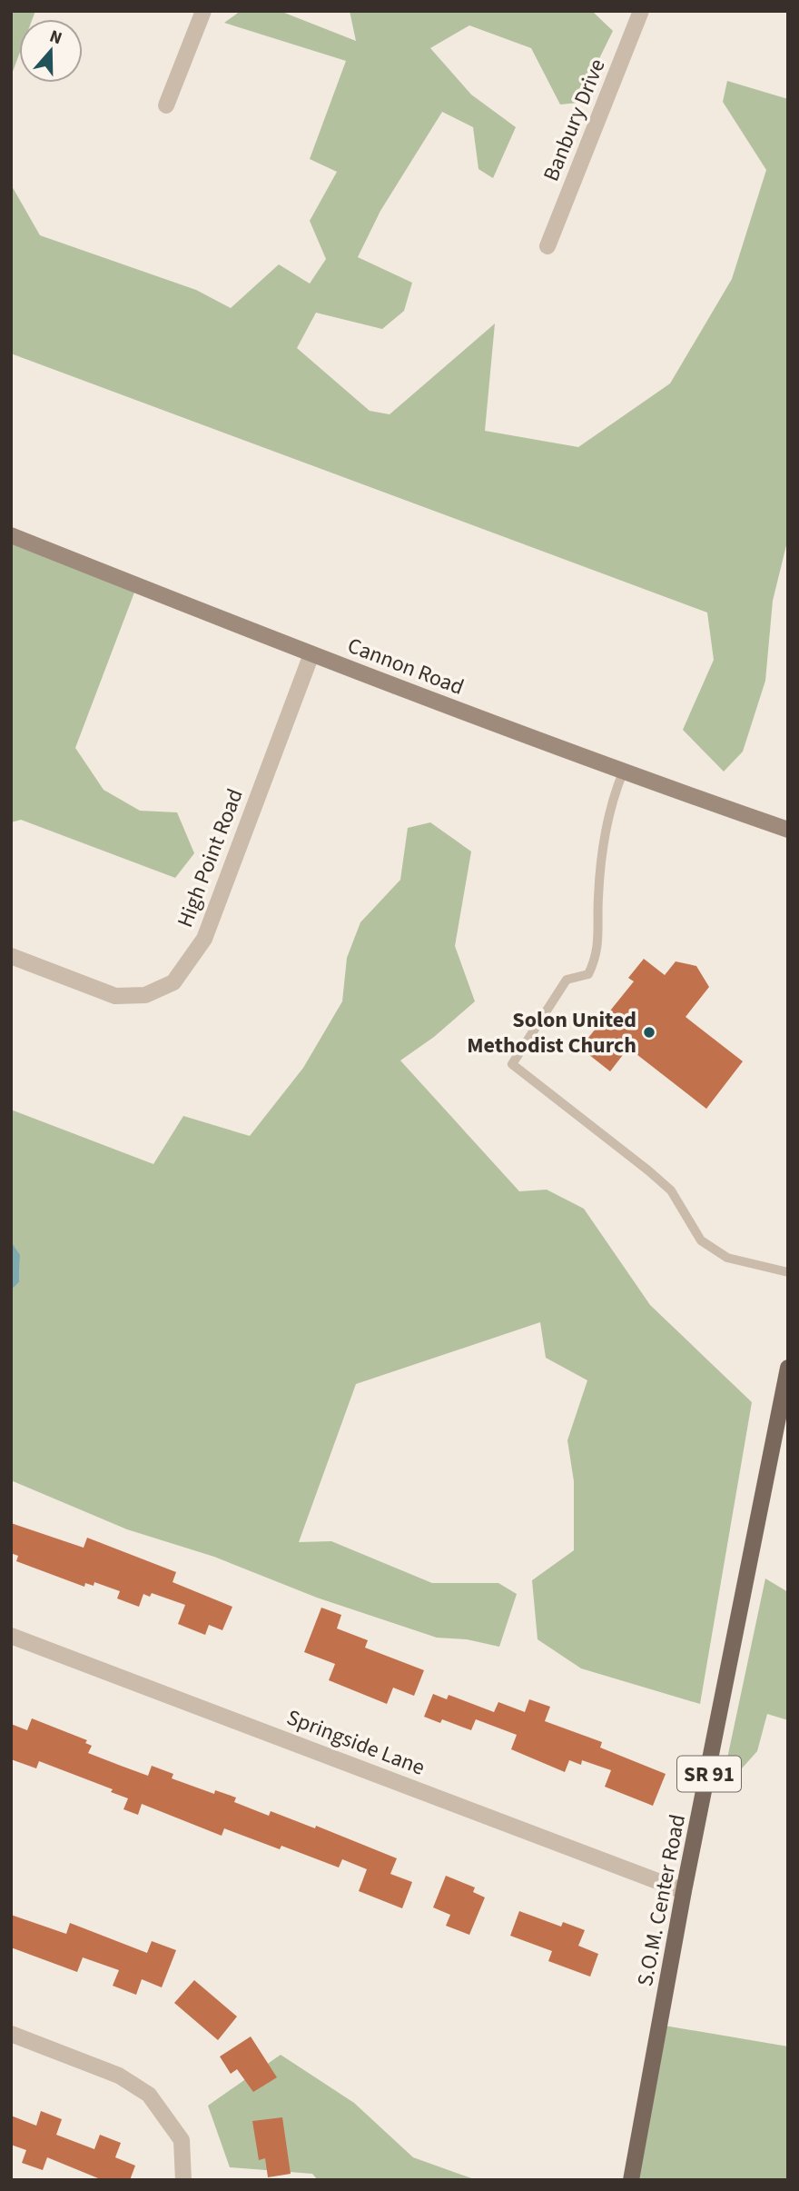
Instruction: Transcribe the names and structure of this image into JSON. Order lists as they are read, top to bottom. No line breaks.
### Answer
{"streets":{"main road":["Cannon Road","SR 91","S.O.M. Center Road"],"street":["Banbury Drive","High Point Road","Springside Lane"]},"crossings":[["Cannon Road","High Point Road"],["Springside Lane","S.O.M. Center Road"]],"places":["Solon United Methodist Church"],"north":"top"}
